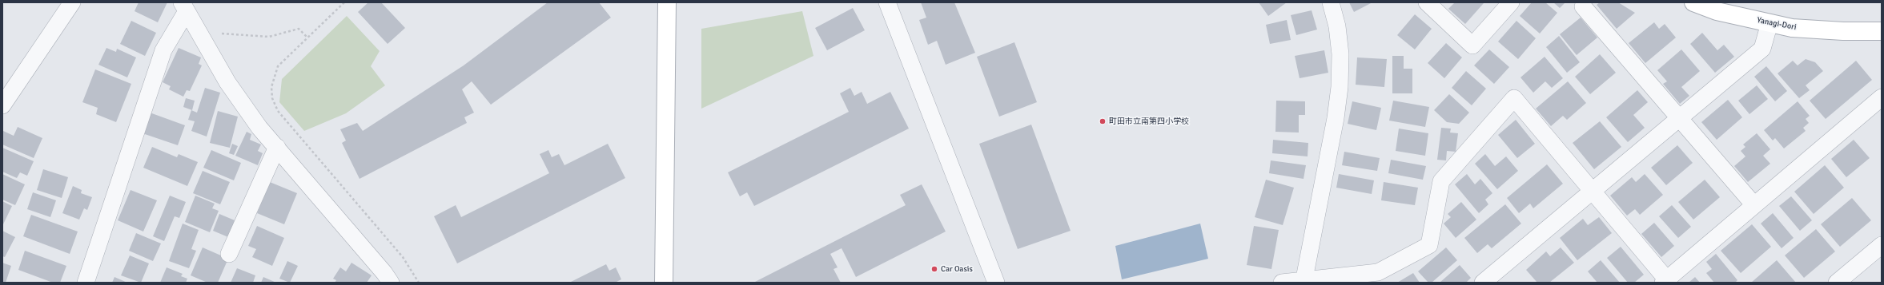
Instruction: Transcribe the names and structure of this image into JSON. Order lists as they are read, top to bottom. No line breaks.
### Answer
{"streets":{"street":["Yanagi-Dori"]},"places":["町田市立南第四小学校","Car Oasis"]}
